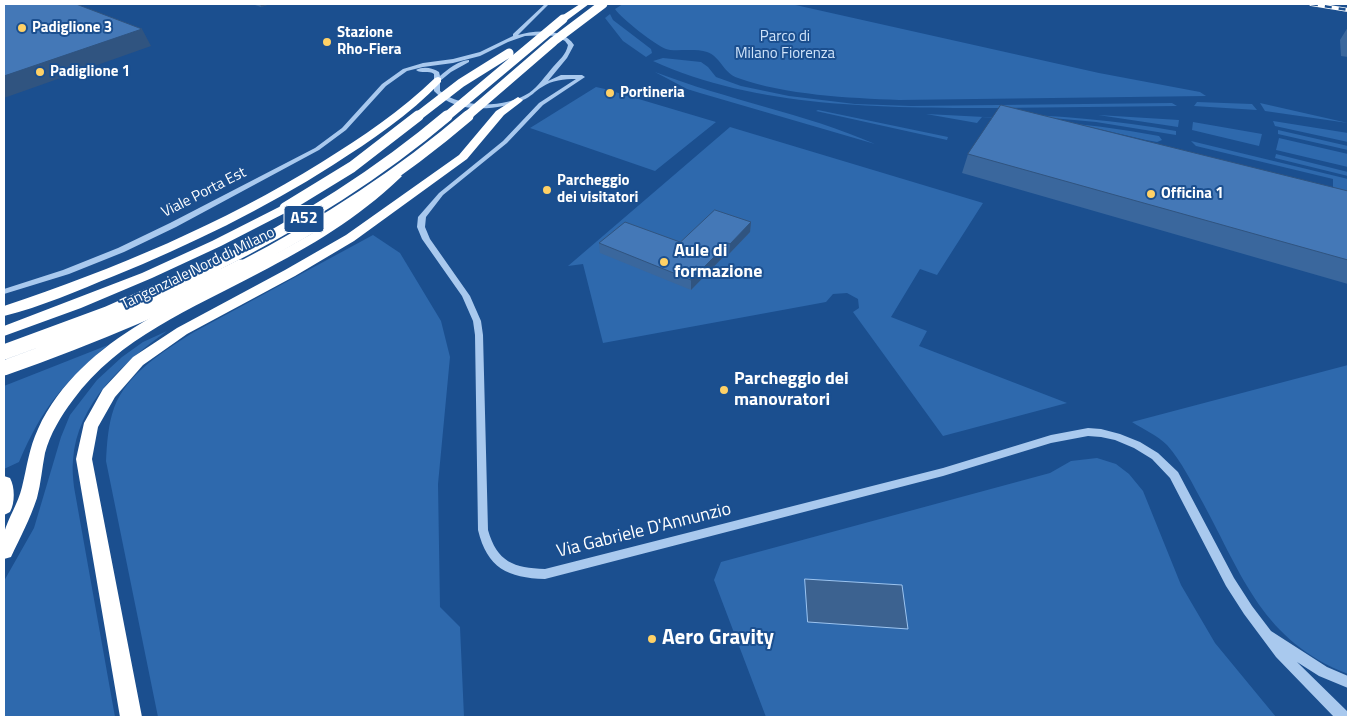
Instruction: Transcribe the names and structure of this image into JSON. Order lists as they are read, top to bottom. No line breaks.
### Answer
{"streets":{"highway":["A52","Tangenziale Nord di Milano"],"street":["Viale Porta Est","Via Gabriele D'Annunzio"]},"parks":["Parco di Milano Fiorenza"],"places":["Padiglione 3","Stazione Rho-Fiera","Padiglione 1","Portineria","Parcheggio dei visitatori","Officina 1","Aule di formazione","Parcheggio dei manovratori","Aero Gravity"]}
